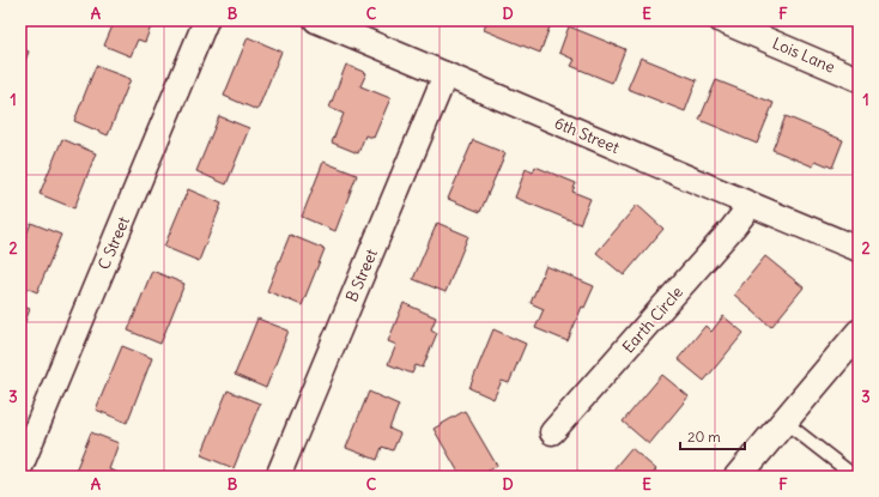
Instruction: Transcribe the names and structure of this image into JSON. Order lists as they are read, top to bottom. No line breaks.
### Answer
{"streets":{"street":["Lois Lane","6th Street","C Street","B Street","Earth Circle"]},"crossings":[["6th Street","B Street"],["6th Street","Earth Circle"]],"scale_bar":"20 m","grid":{"columns":["A","B","C","D","E","F"],"rows":["1","2","3"]}}
